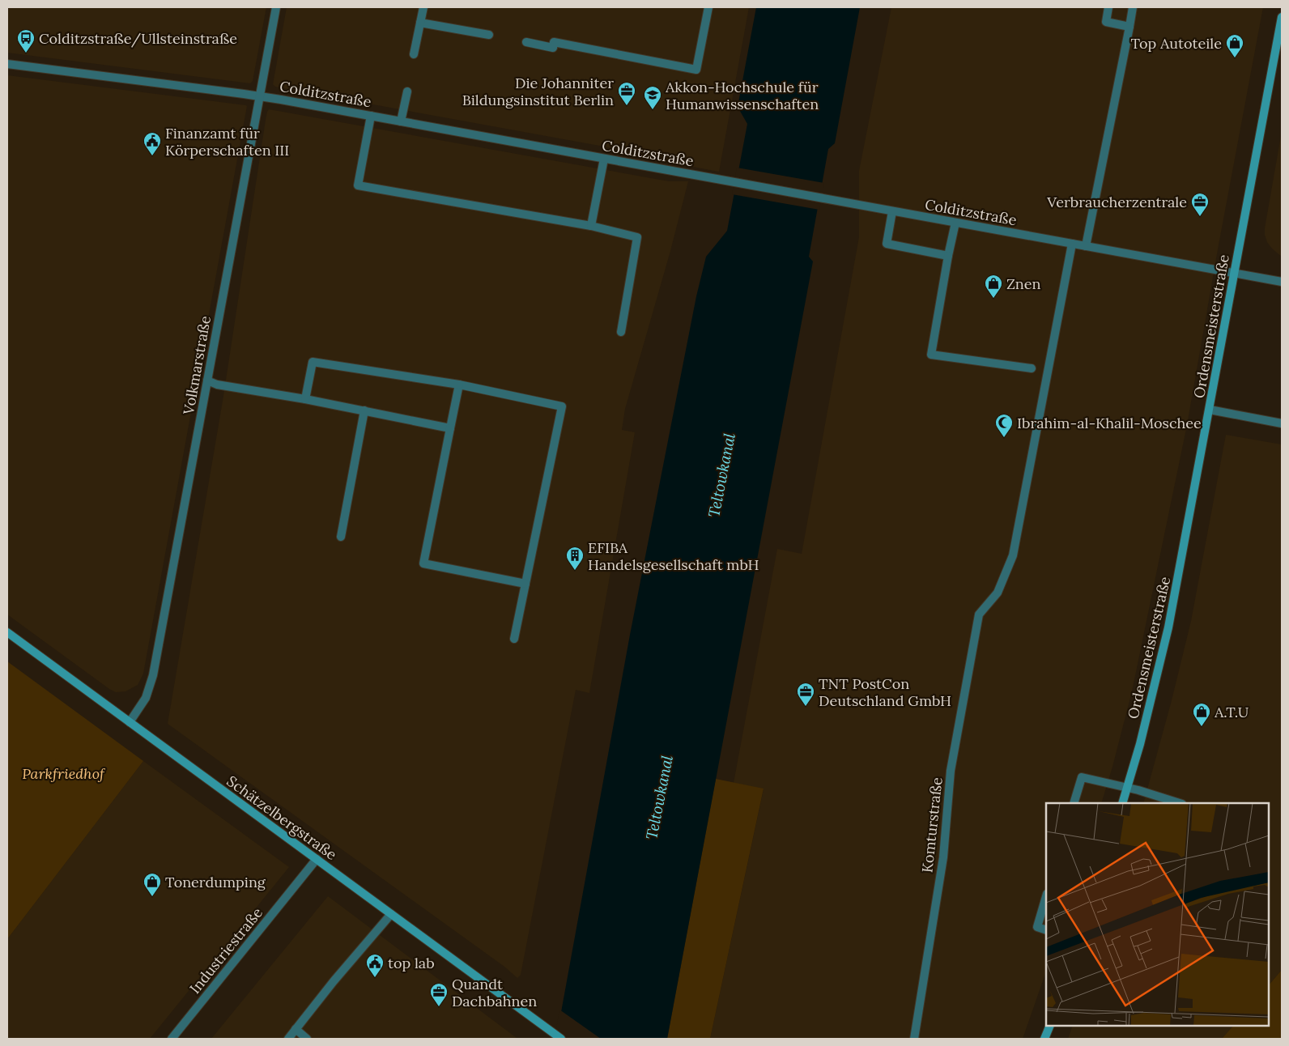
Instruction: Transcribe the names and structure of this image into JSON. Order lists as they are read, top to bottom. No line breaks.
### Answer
{"streets":{"street":["Colditzstraße","Ordensmeisterstraße","Volkmarstraße","Schätzelbergstraße","Komturstraße","Industriestraße"]},"crossings":[["Colditzstraße","Ordensmeisterstraße"],["Colditzstraße","Volkmarstraße"],["Colditzstraße","Komturstraße"],["Volkmarstraße","Schätzelbergstraße"],["Schätzelbergstraße","Industriestraße"]],"water":["Teltowkanal"],"parks":["Parkfriedhof"],"places":{"bus stop":["Colditzstraße/Ullsteinstraße"],"shop":["Top Autoteile","Znen","A.T.U","Tonerdumping"],"office":["Die Johanniter Bildungsinstitut Berlin","Verbraucherzentrale","TNT PostCon Deutschland GmbH","Quandt Dachbahnen"],"school or university":["Akkon-Hochschule für Humanwissenschaften"],"public building":["Finanzamt für Körperschaften III","top lab"],"mosque":["Ibrahim-al-Khalil-Moschee"],"building":["EFIBA Handelsgesellschaft mbH"]}}
